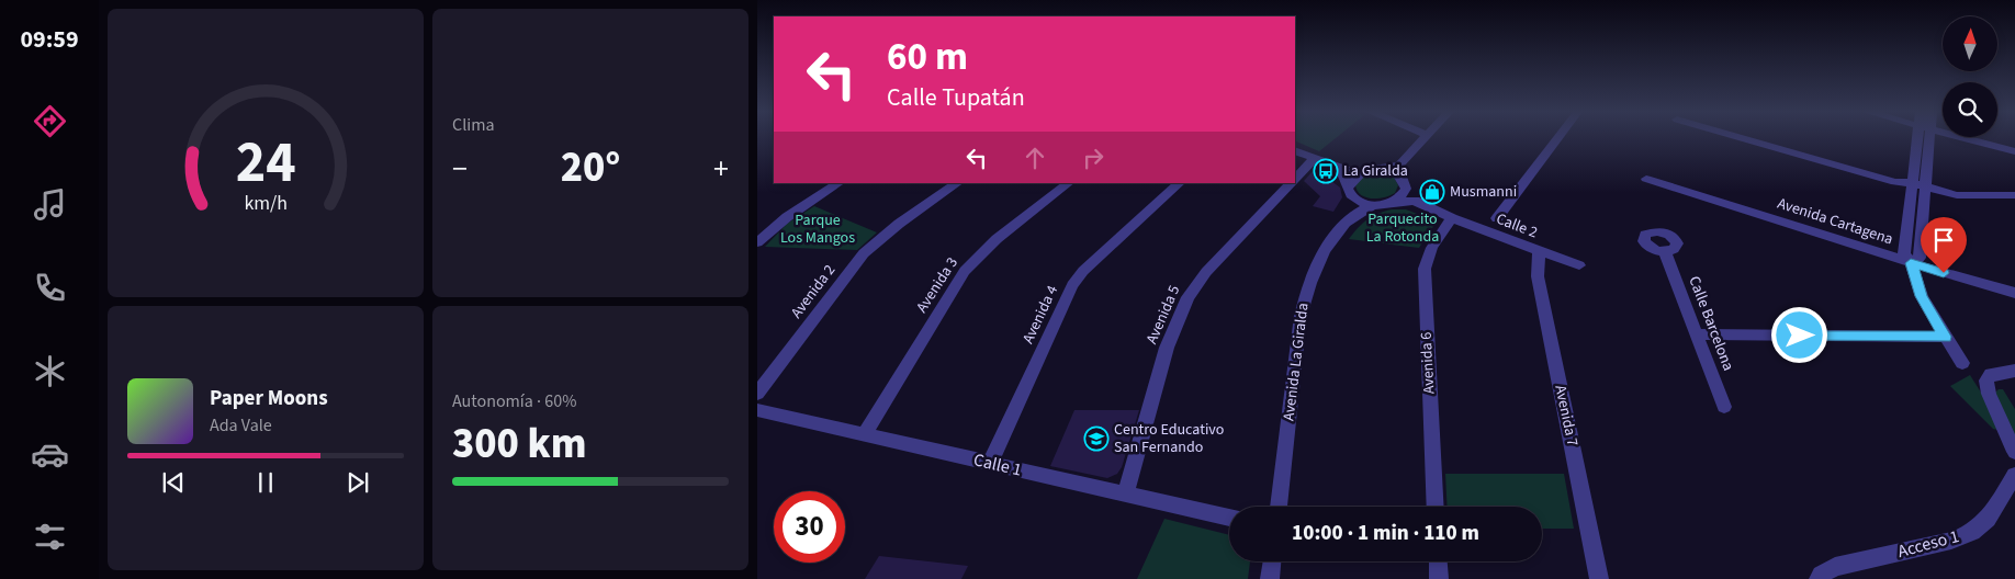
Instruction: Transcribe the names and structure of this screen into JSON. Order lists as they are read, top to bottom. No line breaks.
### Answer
{"streets":{"street":["Avenida Cartagena","Calle 2","Avenida 3","Avenida 2","Avenida 4","Avenida 5","Calle Barcelona","Avenida La Giralda","Avenida 6","Avenida 7","Calle 1","Acceso 1"]},"crossings":[["Calle 2","Avenida 6"],["Calle 2","Avenida 7"],["Avenida 3","Calle 1"],["Avenida 4","Calle 1"],["Avenida 5","Calle 1"]],"parks":["Parquecito La Rotonda","Parque Los Mangos"],"places":{"bus stop":["La Giralda"],"shop":["Musmanni"],"school or university":["Centro Educativo San Fernando"]},"north":"top","page":{"tabs":"09:59","tile":["Clima",["Autonomía · 60%","300 km"]],"turn":["60 m","Calle Tupatán"],"heat":["−","20°","+"],"song":["Paper Moons","Ada Vale"],"limit":"30","trip":"10:00 · 1 min · 110 m","gauge":["24","km/h"]}}
